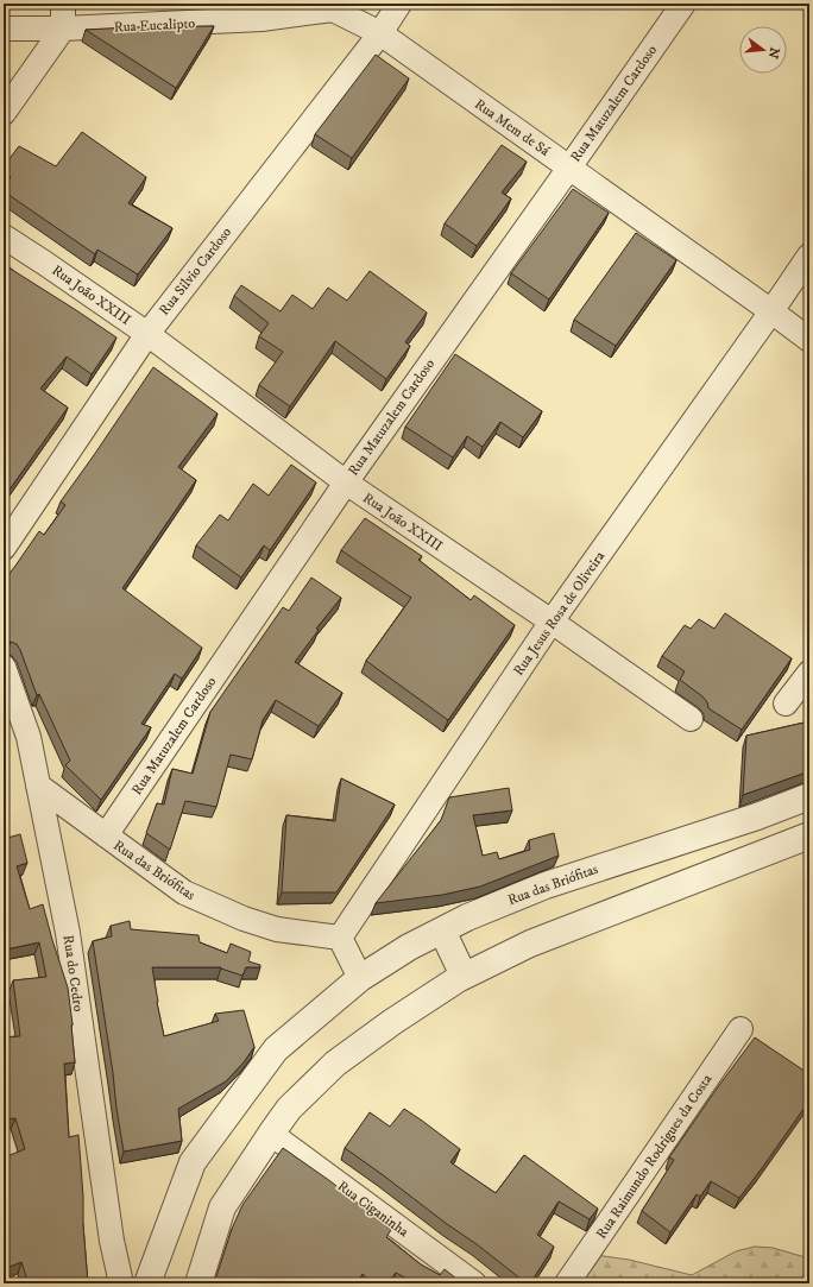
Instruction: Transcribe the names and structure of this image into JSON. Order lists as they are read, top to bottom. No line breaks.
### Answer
{"streets":{"street":["Rua Eucalipto","Rua Matuzalem Cardoso","Rua Mem de Sá","Rua Silvio Cardoso","Rua João XXIII","Rua Jesus Rosa de Oliveira","Rua das Briófitas","Rua do Cedro","Rua Raimundo Rodrigues da Costa","Rua Ciganinha"]},"crossings":[["Rua Eucalipto","Rua Mem de Sá"],["Rua Matuzalem Cardoso","Rua Mem de Sá"],["Rua Matuzalem Cardoso","Rua João XXIII"],["Rua Matuzalem Cardoso","Rua das Briófitas"],["Rua Mem de Sá","Rua Silvio Cardoso"],["Rua Mem de Sá","Rua Jesus Rosa de Oliveira"],["Rua Silvio Cardoso","Rua João XXIII"],["Rua João XXIII","Rua Jesus Rosa de Oliveira"],["Rua Jesus Rosa de Oliveira","Rua das Briófitas"],["Rua das Briófitas","Rua do Cedro"]],"north":"right"}
